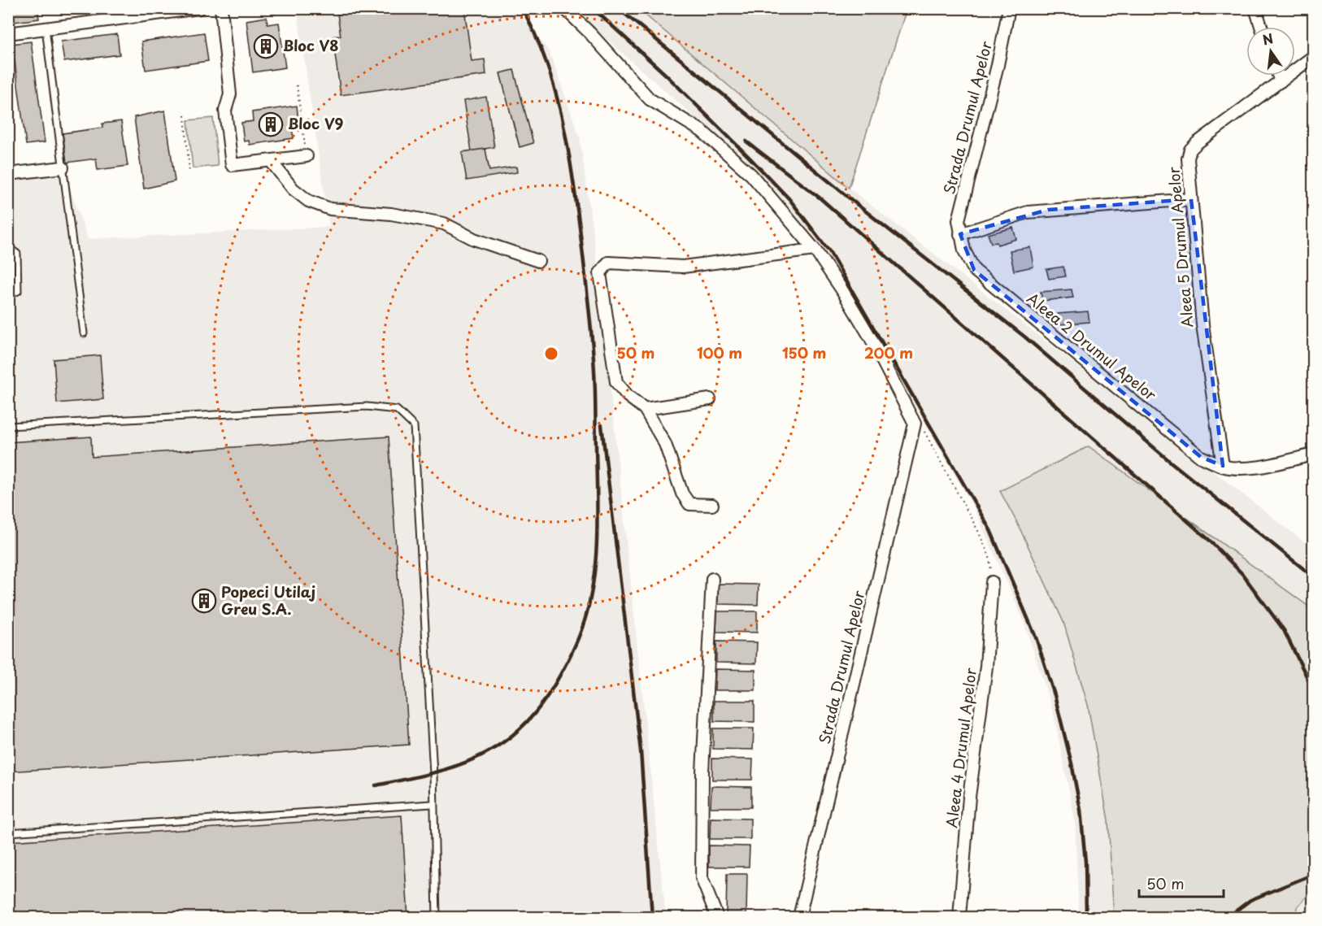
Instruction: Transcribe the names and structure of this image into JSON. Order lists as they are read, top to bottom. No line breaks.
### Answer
{"streets":{"street":["Strada Drumul Apelor","Aleea 5 Drumul Apelor","Aleea 2 Drumul Apelor","Aleea 4 Drumul Apelor"]},"crossings":[["Strada Drumul Apelor","Aleea 2 Drumul Apelor"],["Aleea 5 Drumul Apelor","Aleea 2 Drumul Apelor"]],"places":{"building":["Bloc V8","Bloc V9","Popeci Utilaj Greu S.A."]},"scale_bar":"50 m","north":"top","rings":["50 m","100 m","150 m","200 m"]}
